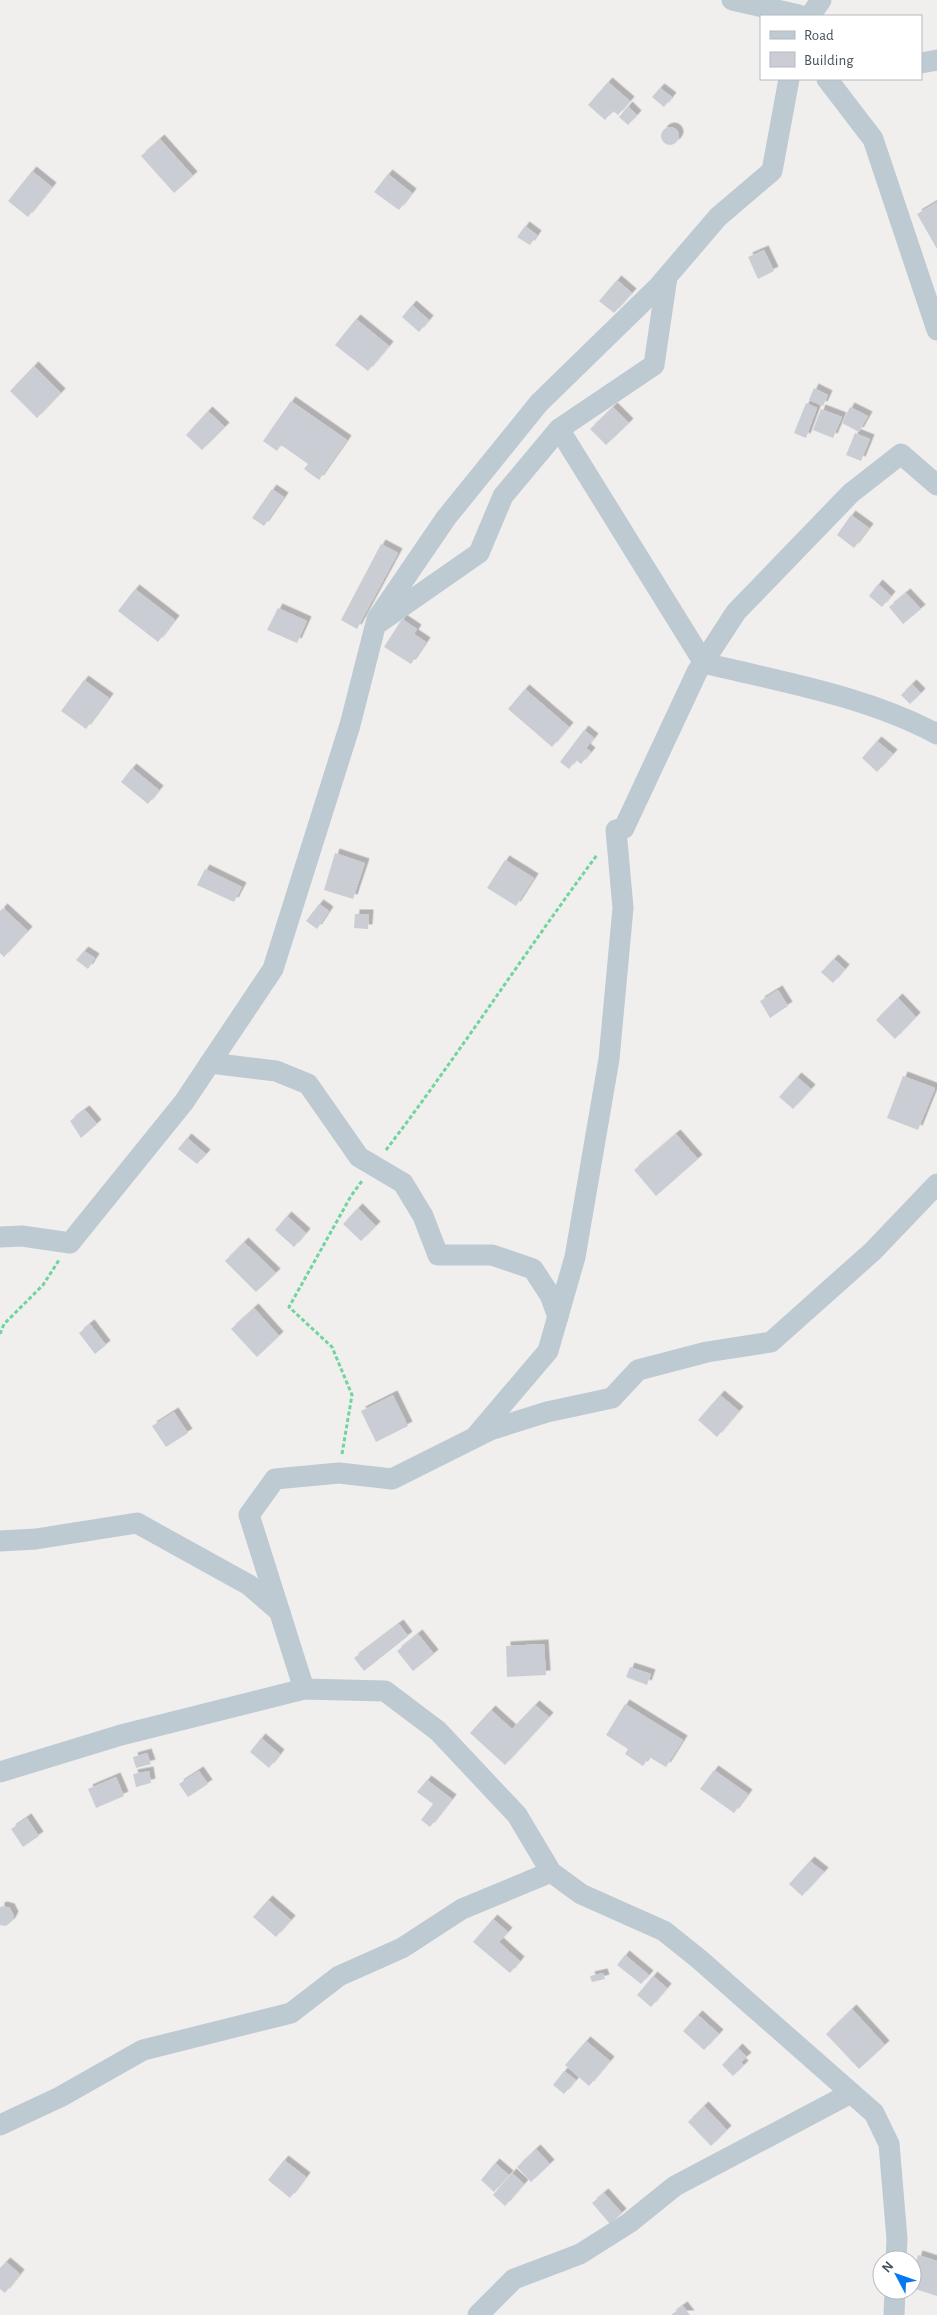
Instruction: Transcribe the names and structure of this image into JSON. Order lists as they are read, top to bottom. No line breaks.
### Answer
{"legend":["Road","Building"],"north":"top left"}
